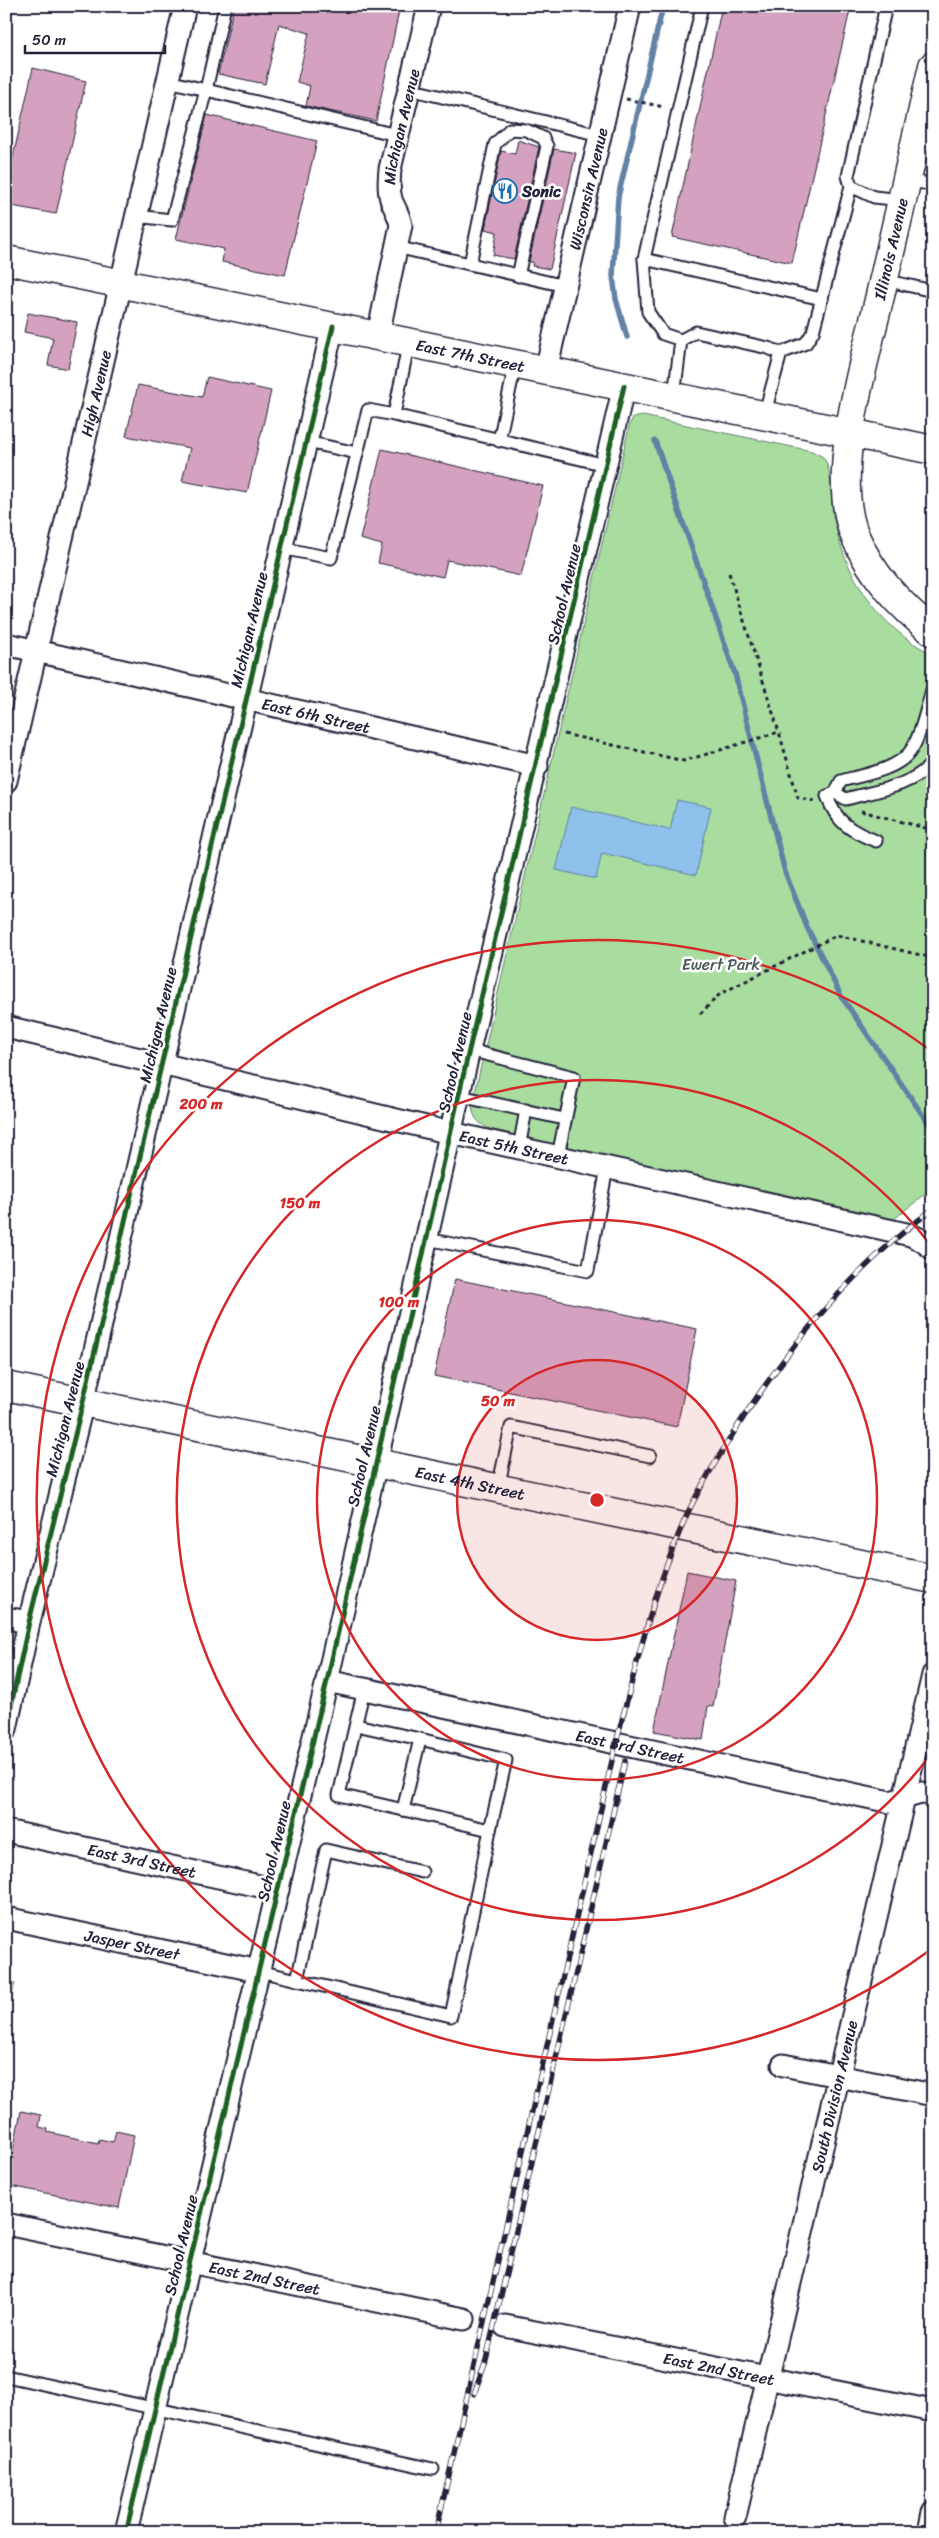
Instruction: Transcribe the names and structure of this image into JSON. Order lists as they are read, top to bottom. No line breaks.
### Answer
{"streets":{"street":["Michigan Avenue","Wisconsin Avenue","Illinois Avenue","East 7th Street","High Avenue","School Avenue","East 6th Street","East 5th Street","East 4th Street","East 3rd Street","Jasper Street","South Division Avenue","East 2nd Street"]},"crossings":[["Michigan Avenue","East 7th Street"],["Michigan Avenue","East 6th Street"],["Michigan Avenue","East 5th Street"],["Michigan Avenue","East 4th Street"],["Wisconsin Avenue","East 7th Street"],["Illinois Avenue","East 7th Street"],["East 7th Street","High Avenue"],["East 7th Street","School Avenue"],["High Avenue","East 6th Street"],["School Avenue","East 6th Street"],["School Avenue","East 5th Street"],["School Avenue","East 4th Street"],["School Avenue","East 3rd Street"],["School Avenue","Jasper Street"],["School Avenue","East 2nd Street"],["East 3rd Street","South Division Avenue"],["South Division Avenue","East 2nd Street"]],"parks":["Ewert Park"],"places":{"restaurant":["Sonic"]},"scale_bar":"50 m","rings":["200 m","150 m","100 m","50 m"]}
